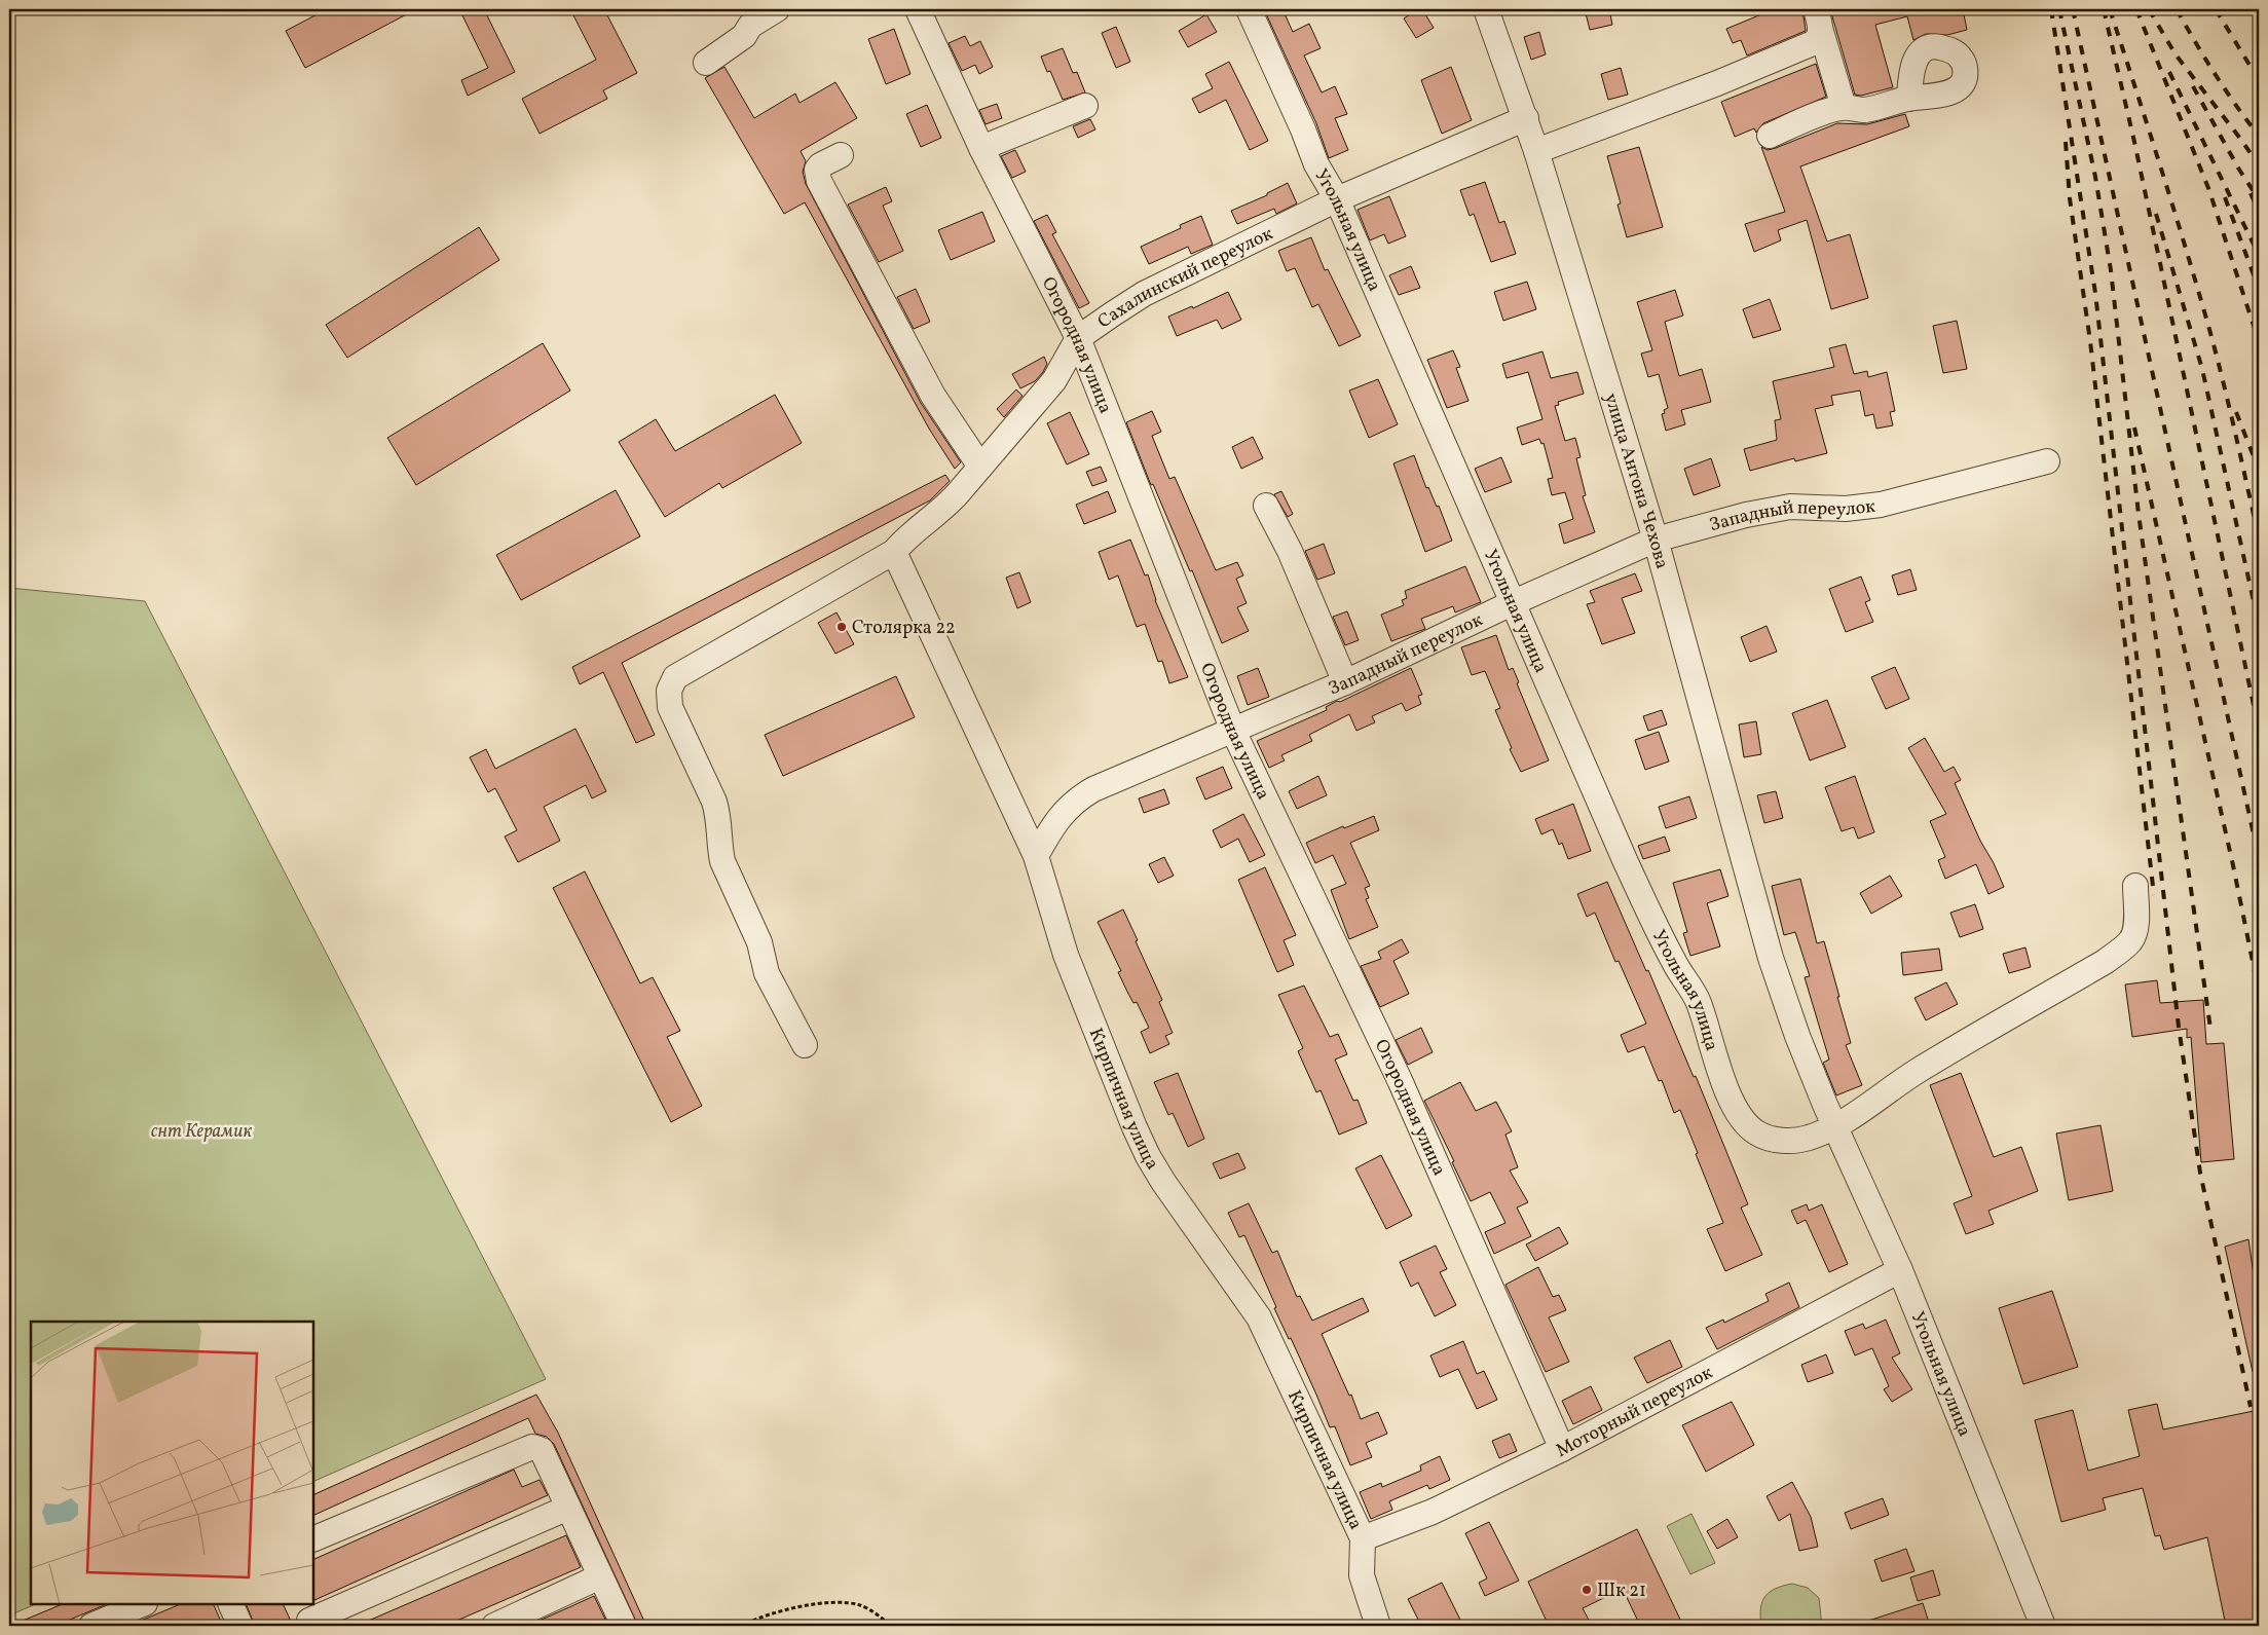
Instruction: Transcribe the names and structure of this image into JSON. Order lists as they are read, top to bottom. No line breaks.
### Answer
{"streets":{"street":["Угольная улица","Сахалинский переулок","Огородная улица","улица Антона Чехова","Западный переулок","Кирпичная улица","Моторный переулок"]},"crossings":[["Угольная улица","Сахалинский переулок"],["Угольная улица","улица Антона Чехова"],["Угольная улица","Западный переулок"],["Угольная улица","Моторный переулок"],["Сахалинский переулок","Огородная улица"],["Сахалинский переулок","улица Антона Чехова"],["Сахалинский переулок","Кирпичная улица"],["Огородная улица","Западный переулок"],["Огородная улица","Моторный переулок"],["улица Антона Чехова","Западный переулок"],["Западный переулок","Кирпичная улица"],["Кирпичная улица","Моторный переулок"]],"parks":["снт Керамик"],"places":["Столярка 22","Шк 21"]}
